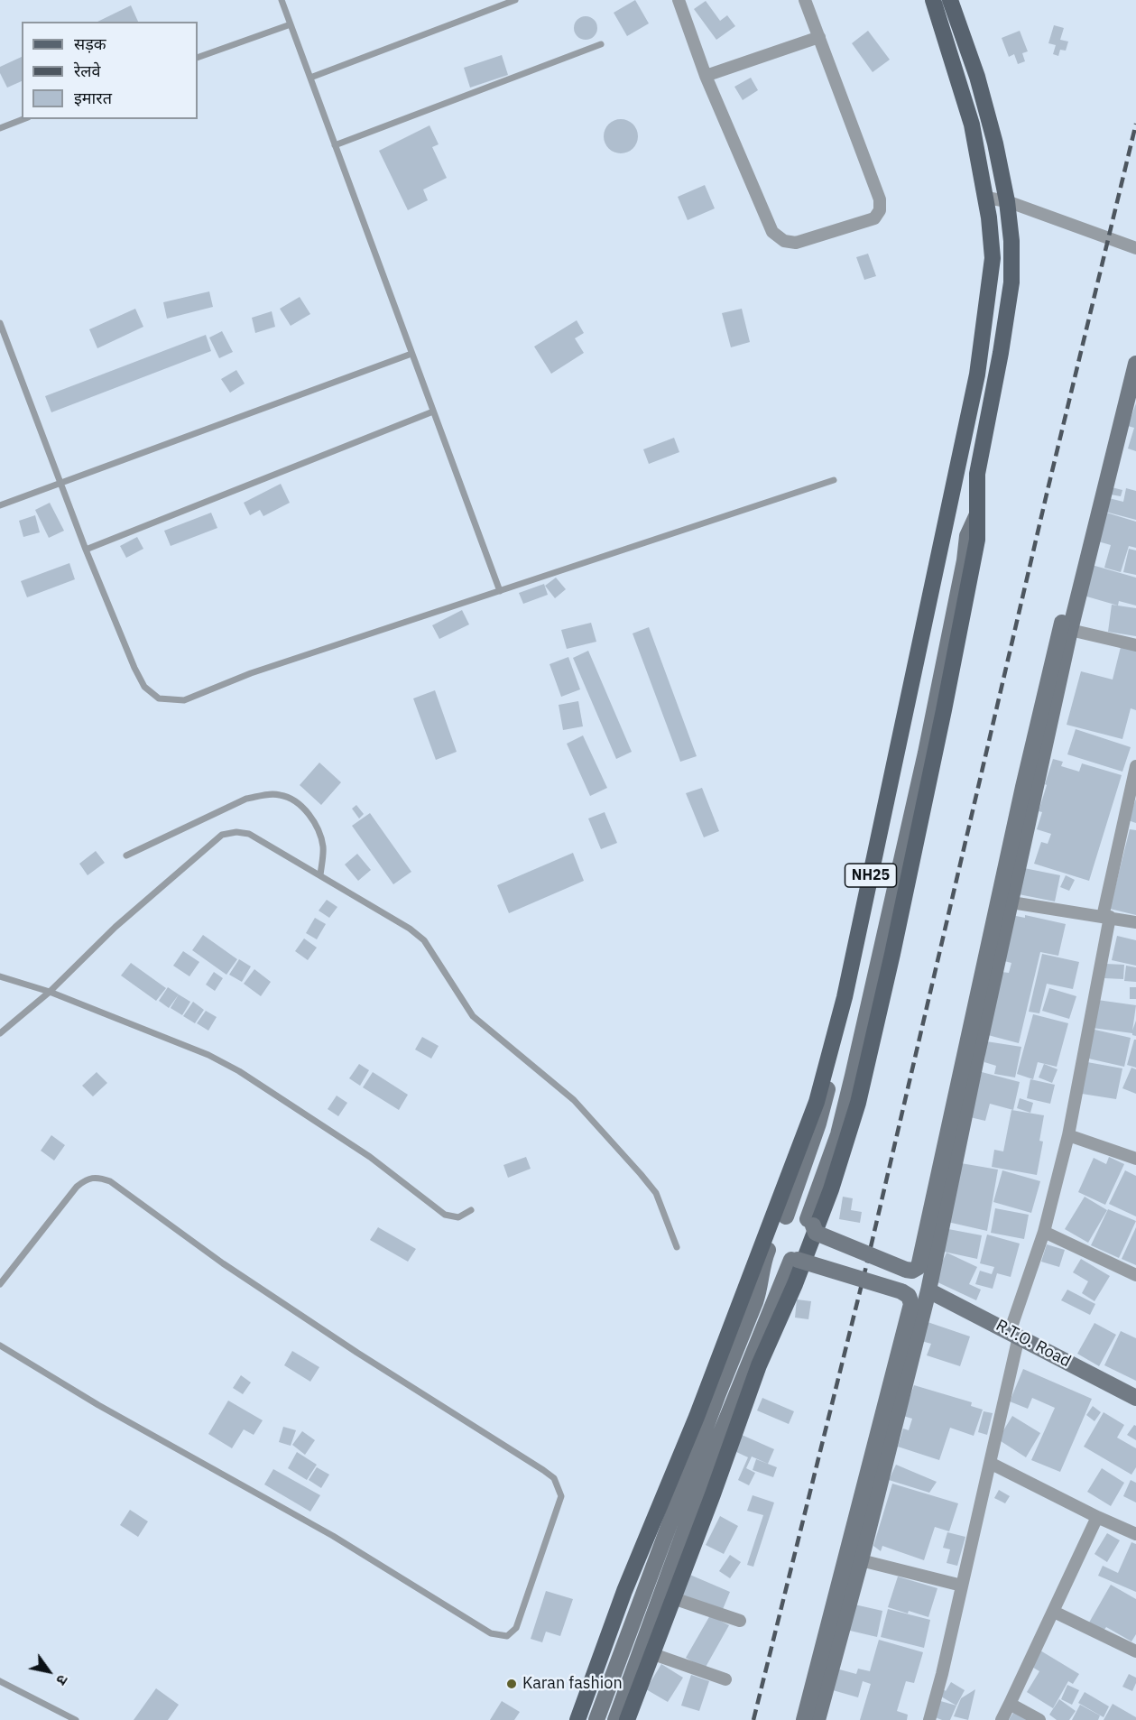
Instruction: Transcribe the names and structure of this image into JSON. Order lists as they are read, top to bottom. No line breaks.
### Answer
{"streets":{"main road":["NH25"],"street":["R.T.O. Road"]},"places":["Karan fashion"],"legend":["सड़क","रेलवे","इमारत"],"north":"bottom right"}
